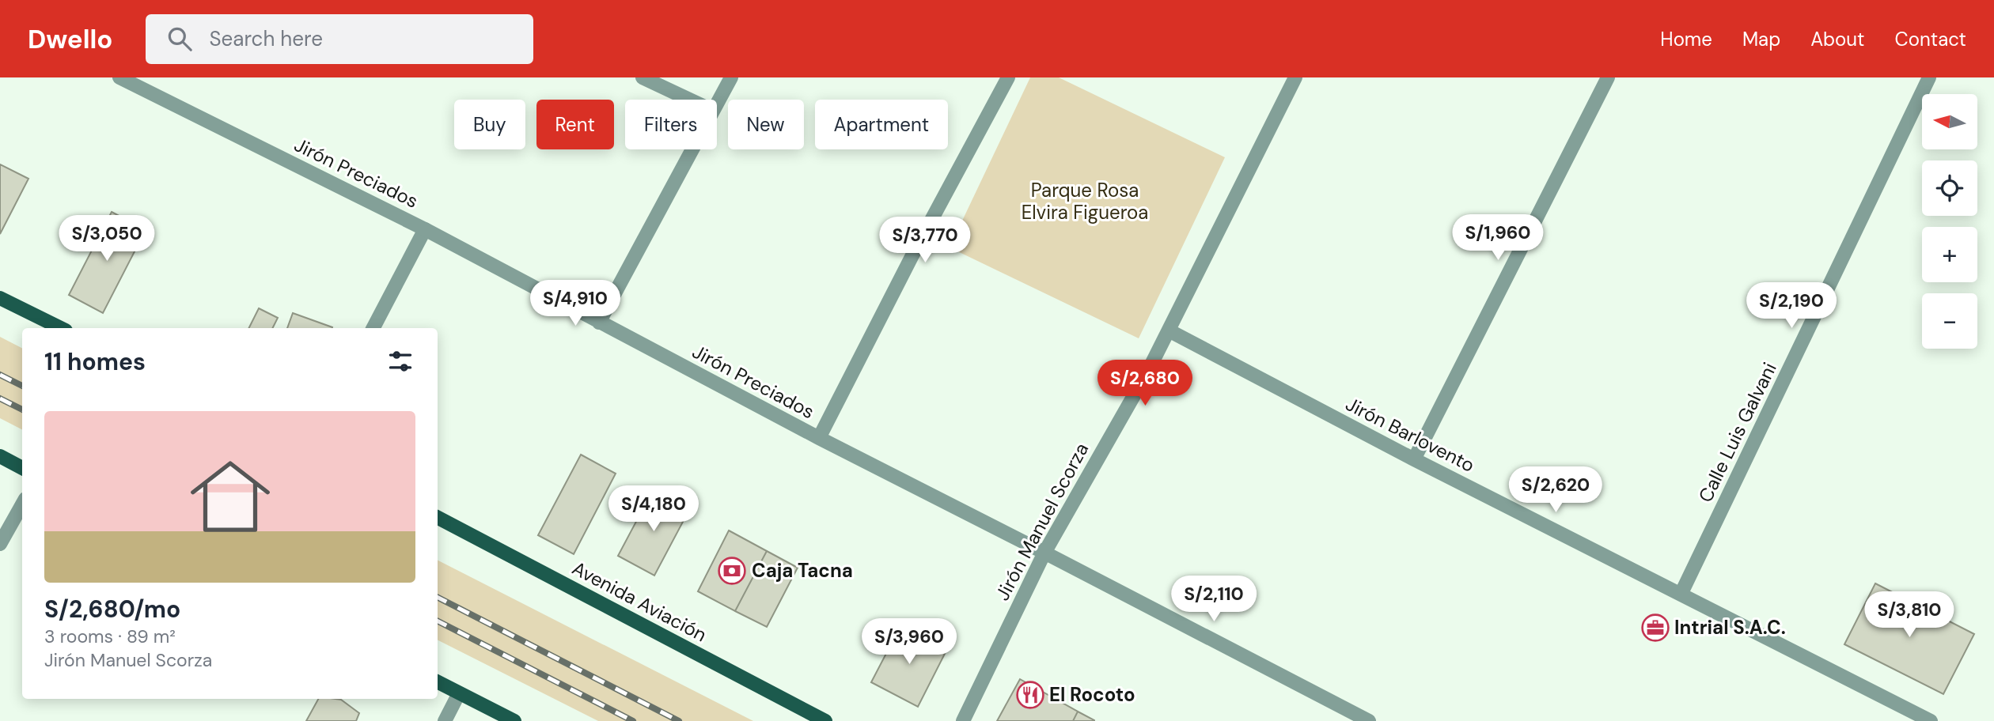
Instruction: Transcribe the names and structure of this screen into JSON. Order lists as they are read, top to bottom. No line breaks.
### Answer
{"streets":{"main road":["Avenida Aviación"],"street":["Jirón Preciados","Calle Luis Galvani","Jirón Barlovento","Jirón Manuel Scorza"]},"crossings":[["Jirón Preciados","Jirón Manuel Scorza"],["Calle Luis Galvani","Jirón Barlovento"],["Jirón Barlovento","Jirón Manuel Scorza"]],"parks":["Parque Rosa Elvira Figueroa"],"places":{"bank":["Caja Tacna"],"office":["Intrial S.A.C."],"restaurant":["El Rocoto"]},"north":"left","page":{"header":"Dwello","search":"Search here","nav":["Home","Map","About","Contact"],"map_buttons":["+","−"],"chip":["Buy","Rent","Filters","New","Apartment"],"price":["S/1,960","S/3,050","S/3,770","S/4,910","S/2,190","S/2,680","S/2,620","S/4,180","S/2,110","S/3,810","S/3,960"],"heading":"11 homes","list":[{"name":"S/2,680/mo","note":"3 rooms · 89 m² · Jirón Manuel Scorza"}]}}
